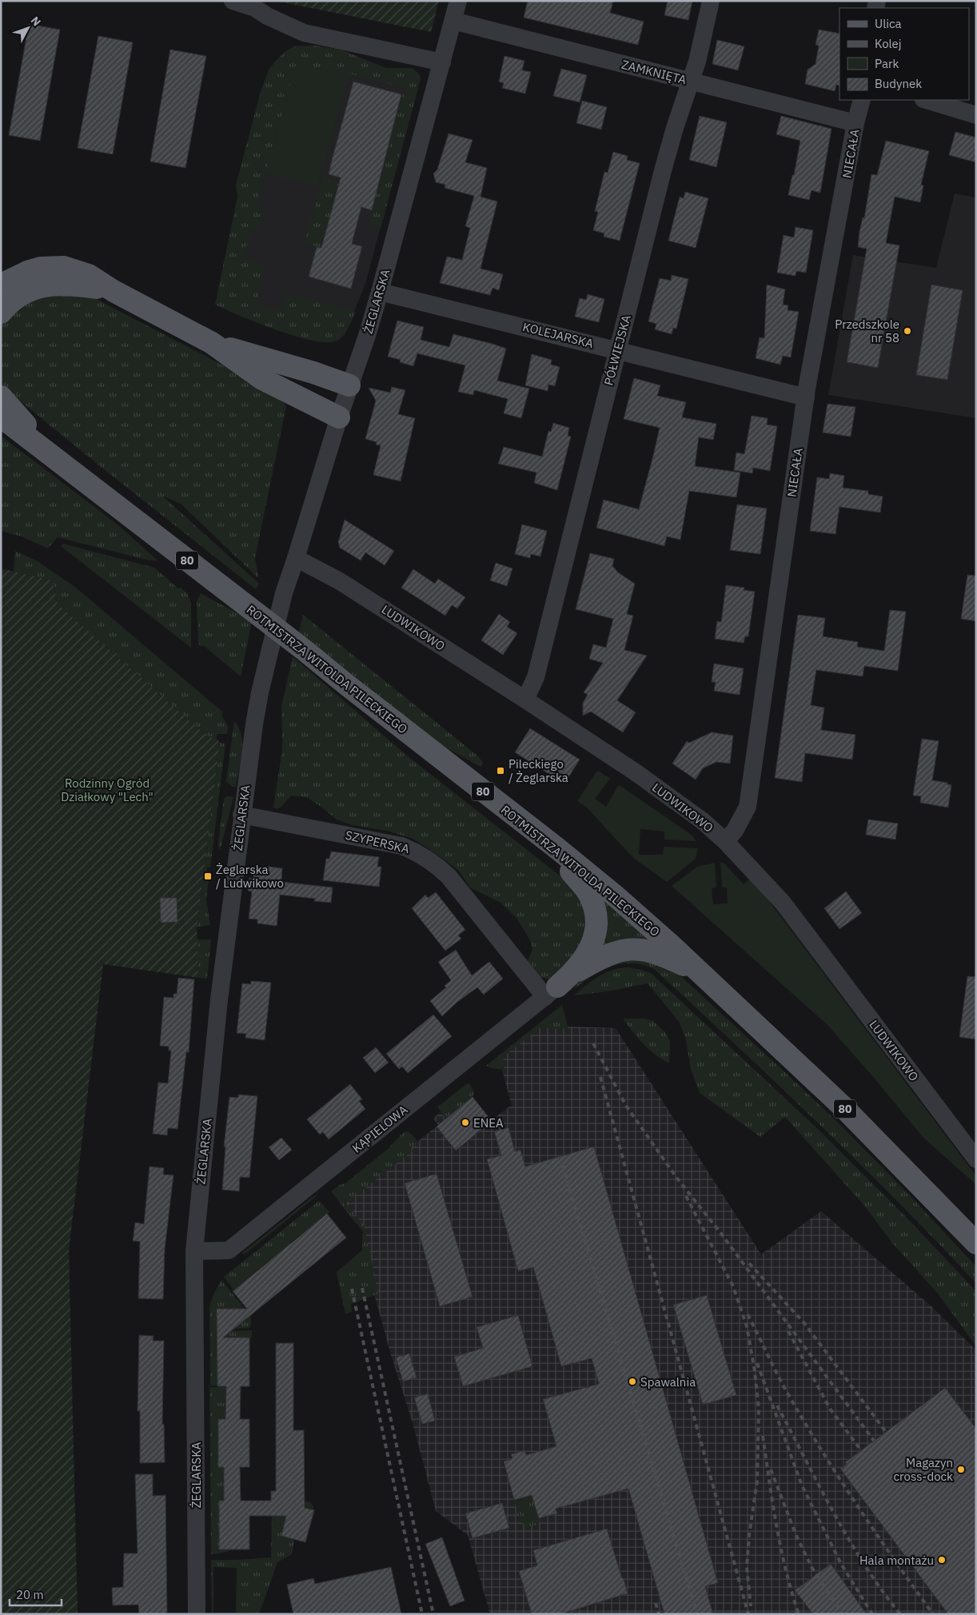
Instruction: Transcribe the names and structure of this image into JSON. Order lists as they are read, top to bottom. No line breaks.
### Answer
{"streets":{"main road":["80","ROTMISTRZA WITOLDA PILECKIEGO"],"street":["ZAMKNIĘTA","NIECAŁA","ŻEGLARSKA","KOLEJARSKA","PÓŁWIEJSKA","LUDWIKOWO","SZYPERSKA","KĄPIELOWA"]},"crossings":[["ZAMKNIĘTA","NIECAŁA"],["ZAMKNIĘTA","ŻEGLARSKA"],["ZAMKNIĘTA","PÓŁWIEJSKA"],["NIECAŁA","KOLEJARSKA"],["NIECAŁA","LUDWIKOWO"],["ŻEGLARSKA","KOLEJARSKA"],["ŻEGLARSKA","LUDWIKOWO"],["ŻEGLARSKA","SZYPERSKA"],["ŻEGLARSKA","KĄPIELOWA"],["KOLEJARSKA","PÓŁWIEJSKA"],["PÓŁWIEJSKA","LUDWIKOWO"],["SZYPERSKA","KĄPIELOWA"]],"parks":["Rodzinny Ogród Działkowy \"Lech\""],"places":{"other":["Przedszkole nr 58","ENEA","Spawalnia","Magazyn cross-dock","Hala montażu"],"transit":["Pileckiego / Żeglarska","Żeglarska / Ludwikowo"]},"legend":["Ulica","Kolej","Park","Budynek"],"scale_bar":"20 m","north":"top right"}
